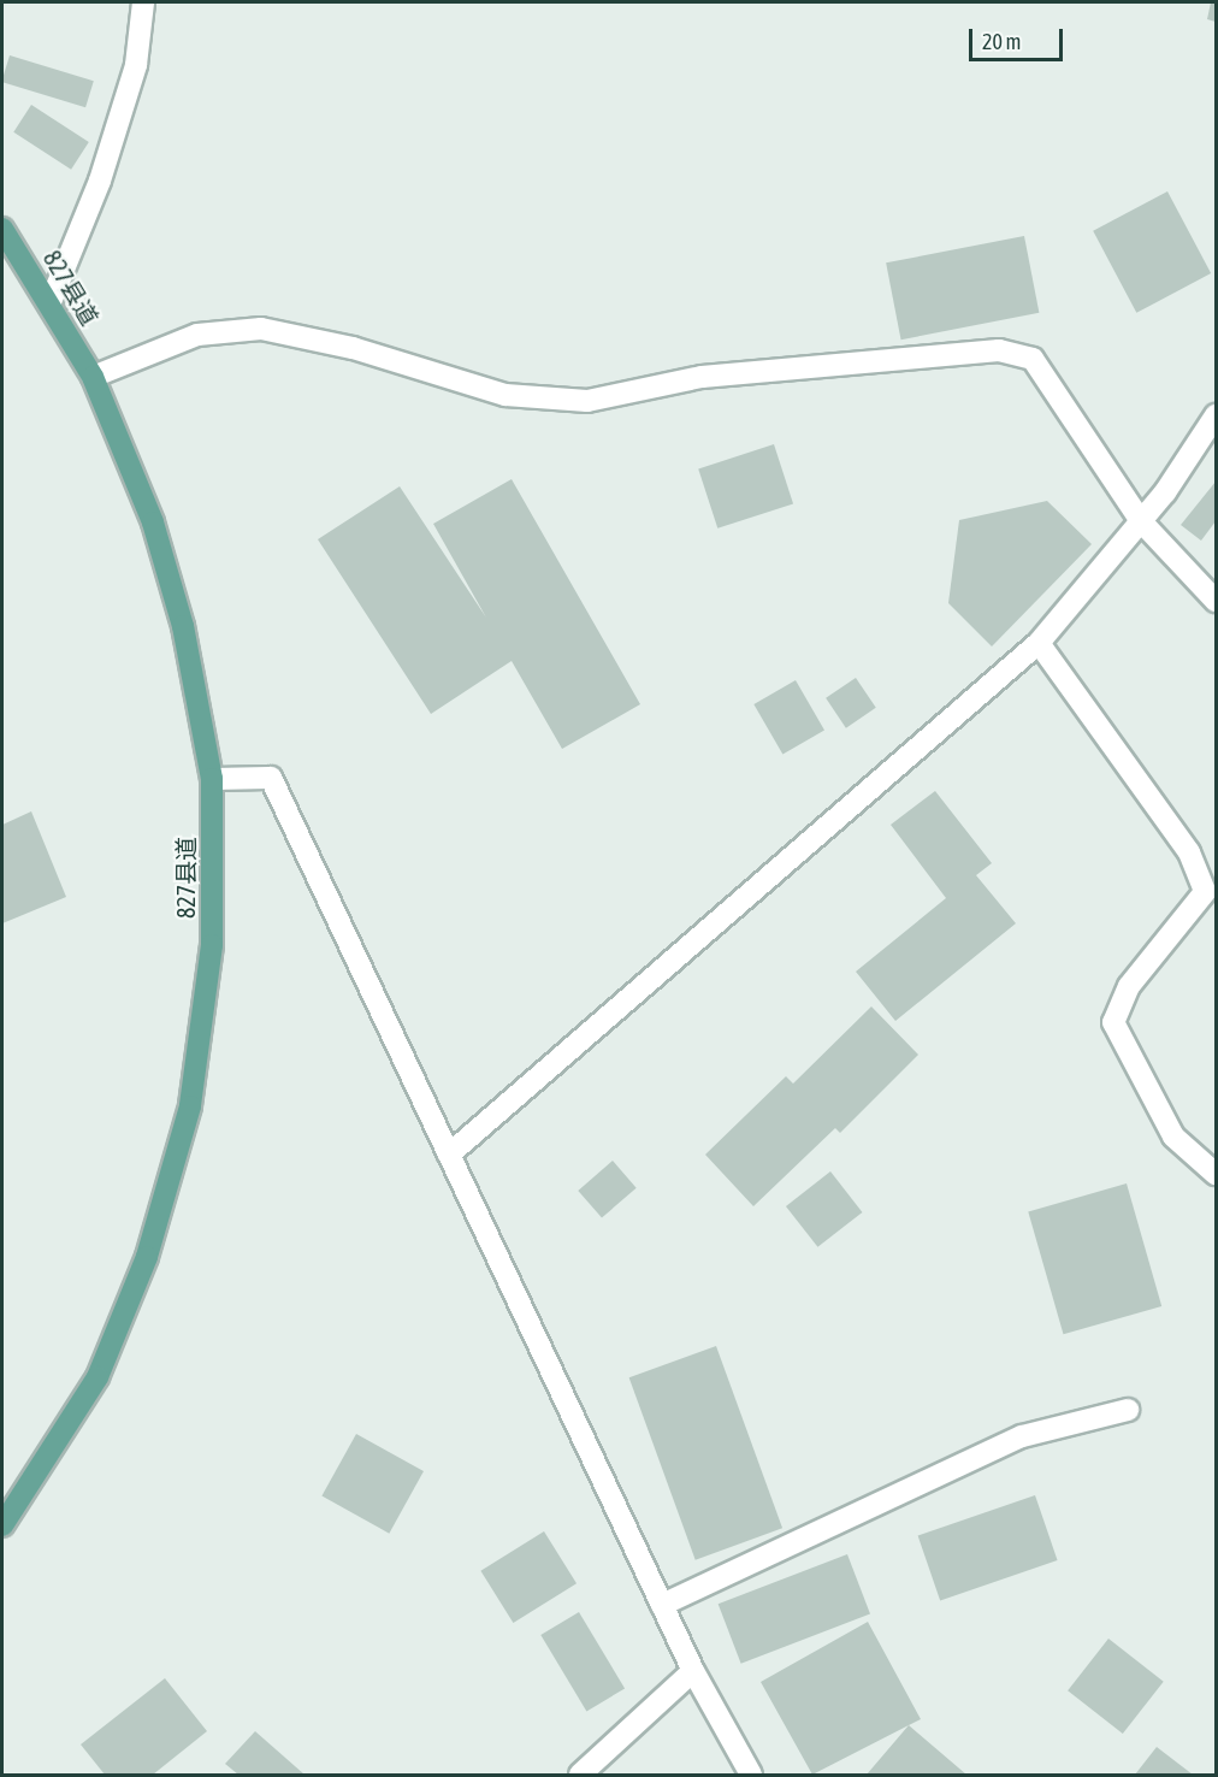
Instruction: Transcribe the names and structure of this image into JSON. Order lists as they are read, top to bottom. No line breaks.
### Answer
{"streets":{"main road":["827县道"]},"scale_bar":"20 m"}
